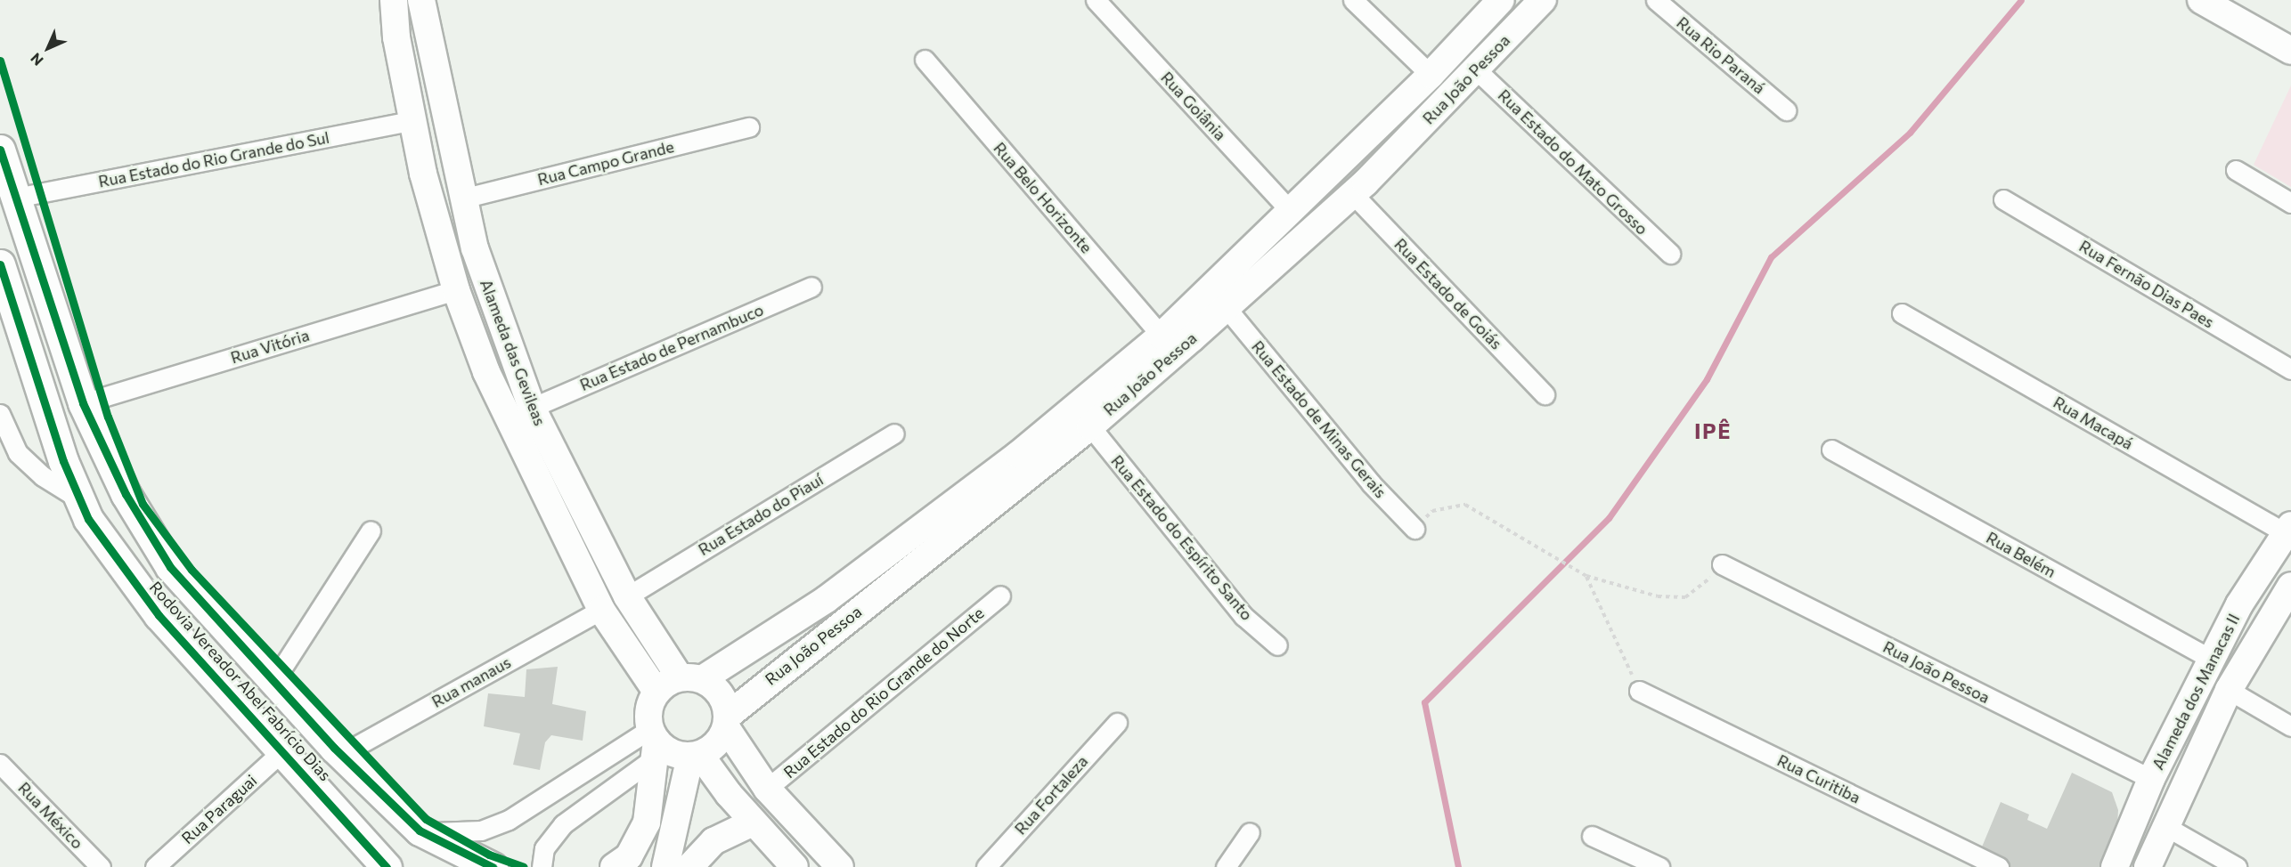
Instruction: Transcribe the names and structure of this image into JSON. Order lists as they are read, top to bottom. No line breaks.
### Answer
{"streets":{"main road":["Rodovia Vereador Abel Fabrício Dias"],"street":["Rua Rio Paraná","Rua João Pessoa","Rua Goiânia","Rua Estado do Rio Grande do Sul","Rua Estado do Mato Grosso","Rua Campo Grande","Rua Belo Horizonte","Rua Fernão Dias Paes","Rua Estado de Goiás","Rua Vitória","Rua Estado de Pernambuco","Alameda das Gevileas","Rua Estado de Minas Gerais","Rua Macapá","Rua Estado do Piauí","Rua Estado do Espírito Santo","Rua Belém","Rua manaus","Alameda dos Manacas II","Rua Estado do Rio Grande do Norte","Rua Curitiba","Rua Fortaleza","Rua Paraguai","Rua México"]},"crossings":[["Rua João Pessoa","Rua Goiânia"],["Rua João Pessoa","Rua Estado do Mato Grosso"],["Rua João Pessoa","Rua Belo Horizonte"],["Rua João Pessoa","Rua Estado de Goiás"],["Rua João Pessoa","Alameda das Gevileas"],["Rua João Pessoa","Rua Estado de Minas Gerais"],["Rua João Pessoa","Rua Estado do Espírito Santo"],["Rua João Pessoa","Alameda dos Manacas II"],["Rua Estado do Rio Grande do Sul","Alameda das Gevileas"],["Rua Estado do Rio Grande do Sul","Rodovia Vereador Abel Fabrício Dias"],["Rua Campo Grande","Alameda das Gevileas"],["Rua Vitória","Alameda das Gevileas"],["Rua Vitória","Rodovia Vereador Abel Fabrício Dias"],["Rua Estado de Pernambuco","Alameda das Gevileas"],["Alameda das Gevileas","Rua Estado do Piauí"],["Alameda das Gevileas","Rua manaus"],["Alameda das Gevileas","Rua Estado do Rio Grande do Norte"],["Rua Macapá","Alameda dos Manacas II"],["Rua Belém","Alameda dos Manacas II"],["Rodovia Vereador Abel Fabrício Dias","Rua manaus"],["Rodovia Vereador Abel Fabrício Dias","Rua Paraguai"]],"districts":["IPÊ"],"north":"bottom left"}
